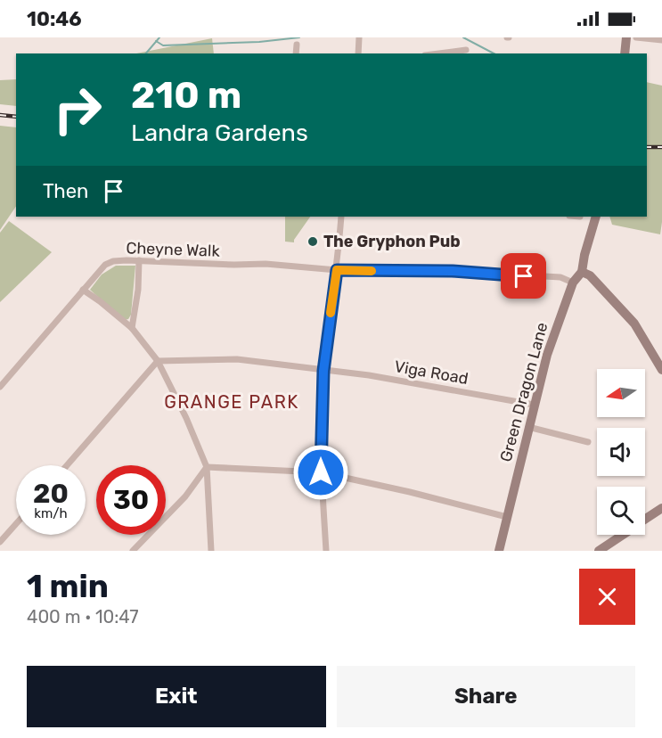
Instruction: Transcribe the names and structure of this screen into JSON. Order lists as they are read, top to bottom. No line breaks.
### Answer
{"streets":{"street":["Cheyne Walk","Viga Road","Green Dragon Lane"]},"crossings":[["Cheyne Walk","Green Dragon Lane"],["Viga Road","Green Dragon Lane"]],"districts":["GRANGE PARK"],"places":["The Gryphon Pub"],"north":"left","page":{"status":"10:46","turn":["210 m","Landra Gardens"],"then":"Then","speed":"20 km/h","limit":"30","heading":["1 min","400 m · 10:47"],"buttons":["Exit","Share"]}}
